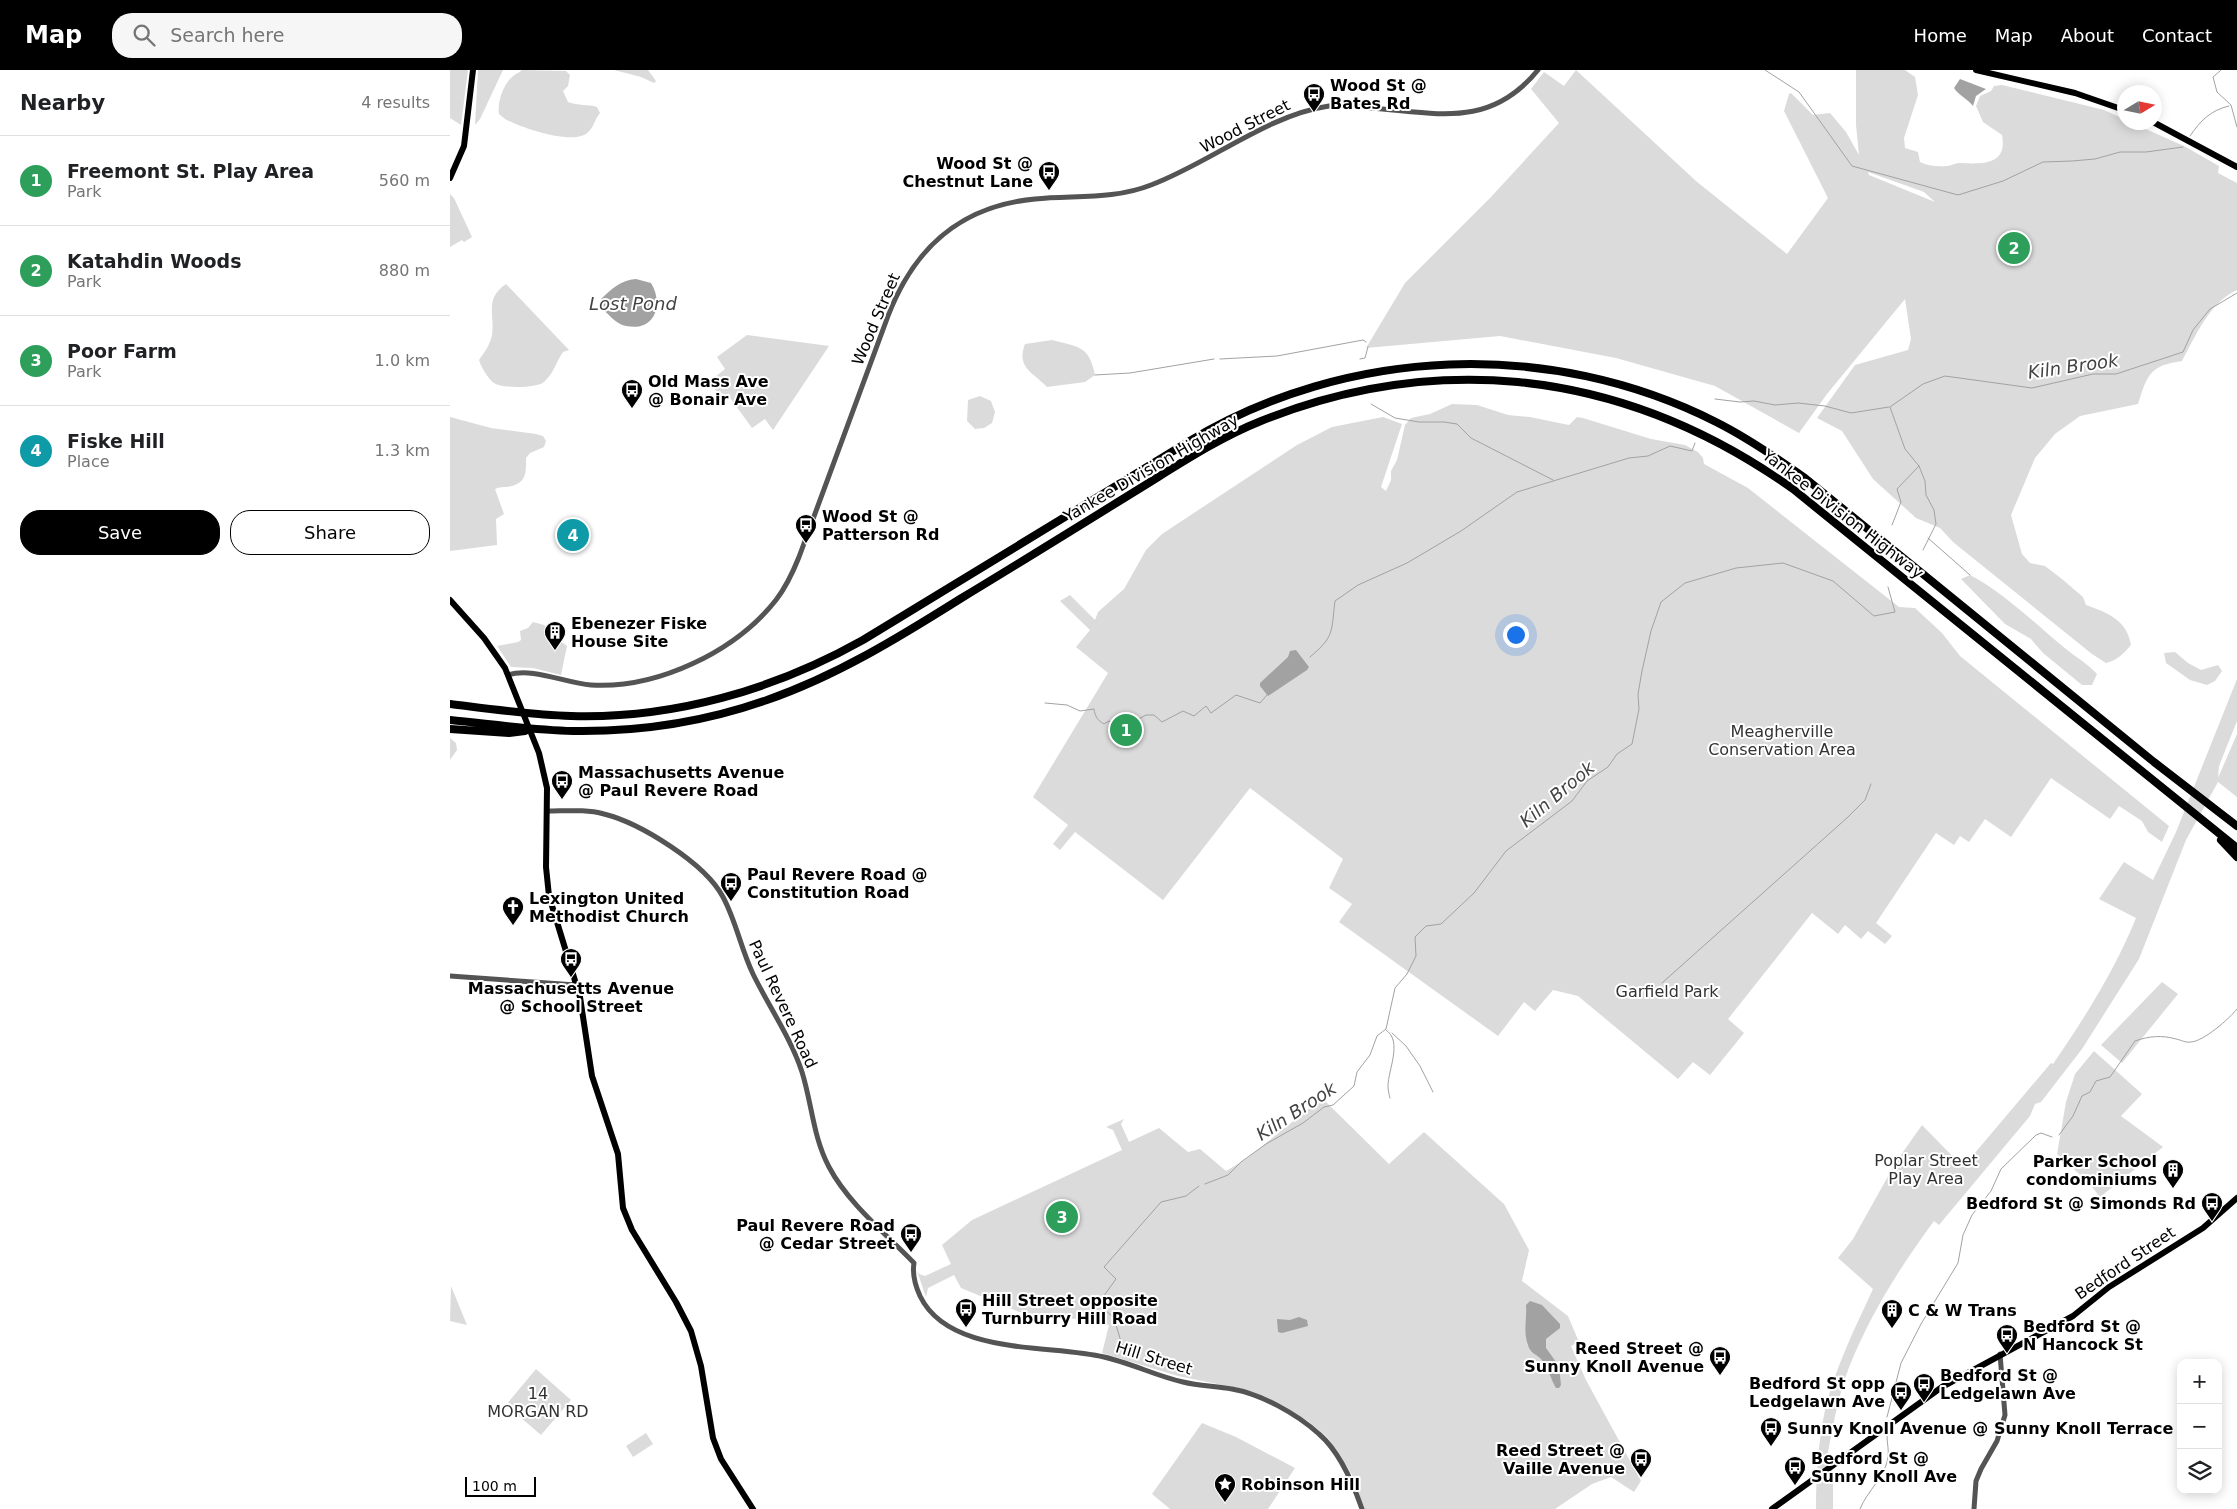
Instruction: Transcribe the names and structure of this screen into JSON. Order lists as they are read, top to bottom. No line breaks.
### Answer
{"streets":{"highway":["Yankee Division Highway"],"main road":["Bedford Street"],"street":["Wood Street","Paul Revere Road","Hill Street"]},"crossings":[["Paul Revere Road","Hill Street"]],"water":["Lost Pond","Kiln Brook"],"parks":["Meagherville Conservation Area","Garfield Park","Poplar Street Play Area","14 MORGAN RD"],"places":{"bus stop":["Wood St @ Bates Rd","Wood St @ Chestnut Lane","Old Mass Ave @ Bonair Ave","Wood St @ Patterson Rd","Massachusetts Avenue @ Paul Revere Road","Paul Revere Road @ Constitution Road","Massachusetts Avenue @ School Street","Bedford St @ Simonds Rd","Paul Revere Road @ Cedar Street","Hill Street opposite Turnburry Hill Road","Bedford St @ N Hancock St","Reed Street @ Sunny Knoll Avenue","Bedford St @ Ledgelawn Ave","Bedford St opp Ledgelawn Ave","Sunny Knoll Avenue @ Sunny Knoll Terrace","Reed Street @ Vaille Avenue","Bedford St @ Sunny Knoll Ave"],"building":["Ebenezer Fiske House Site","Parker School condominiums","C & W Trans"],"church":["Lexington United Methodist Church"],"place":["Robinson Hill"]},"scale_bar":"100 m","north":"right","page":{"header":"Map","search":"Search here","nav":["Home","Map","About","Contact"],"heading":["Nearby","4 results"],"list":[{"mark":"1","name":"Freemont St. Play Area","note":"Park","value":"560 m"},{"mark":"2","name":"Katahdin Woods","note":"Park","value":"880 m"},{"mark":"3","name":"Poor Farm","note":"Park","value":"1.0 km"},{"mark":"4","name":"Fiske Hill","note":"Place","value":"1.3 km"}],"pins":["2","4","1","3"],"buttons":["Save","Share"],"map_buttons":["+","−"],"scale":"100 m"}}
